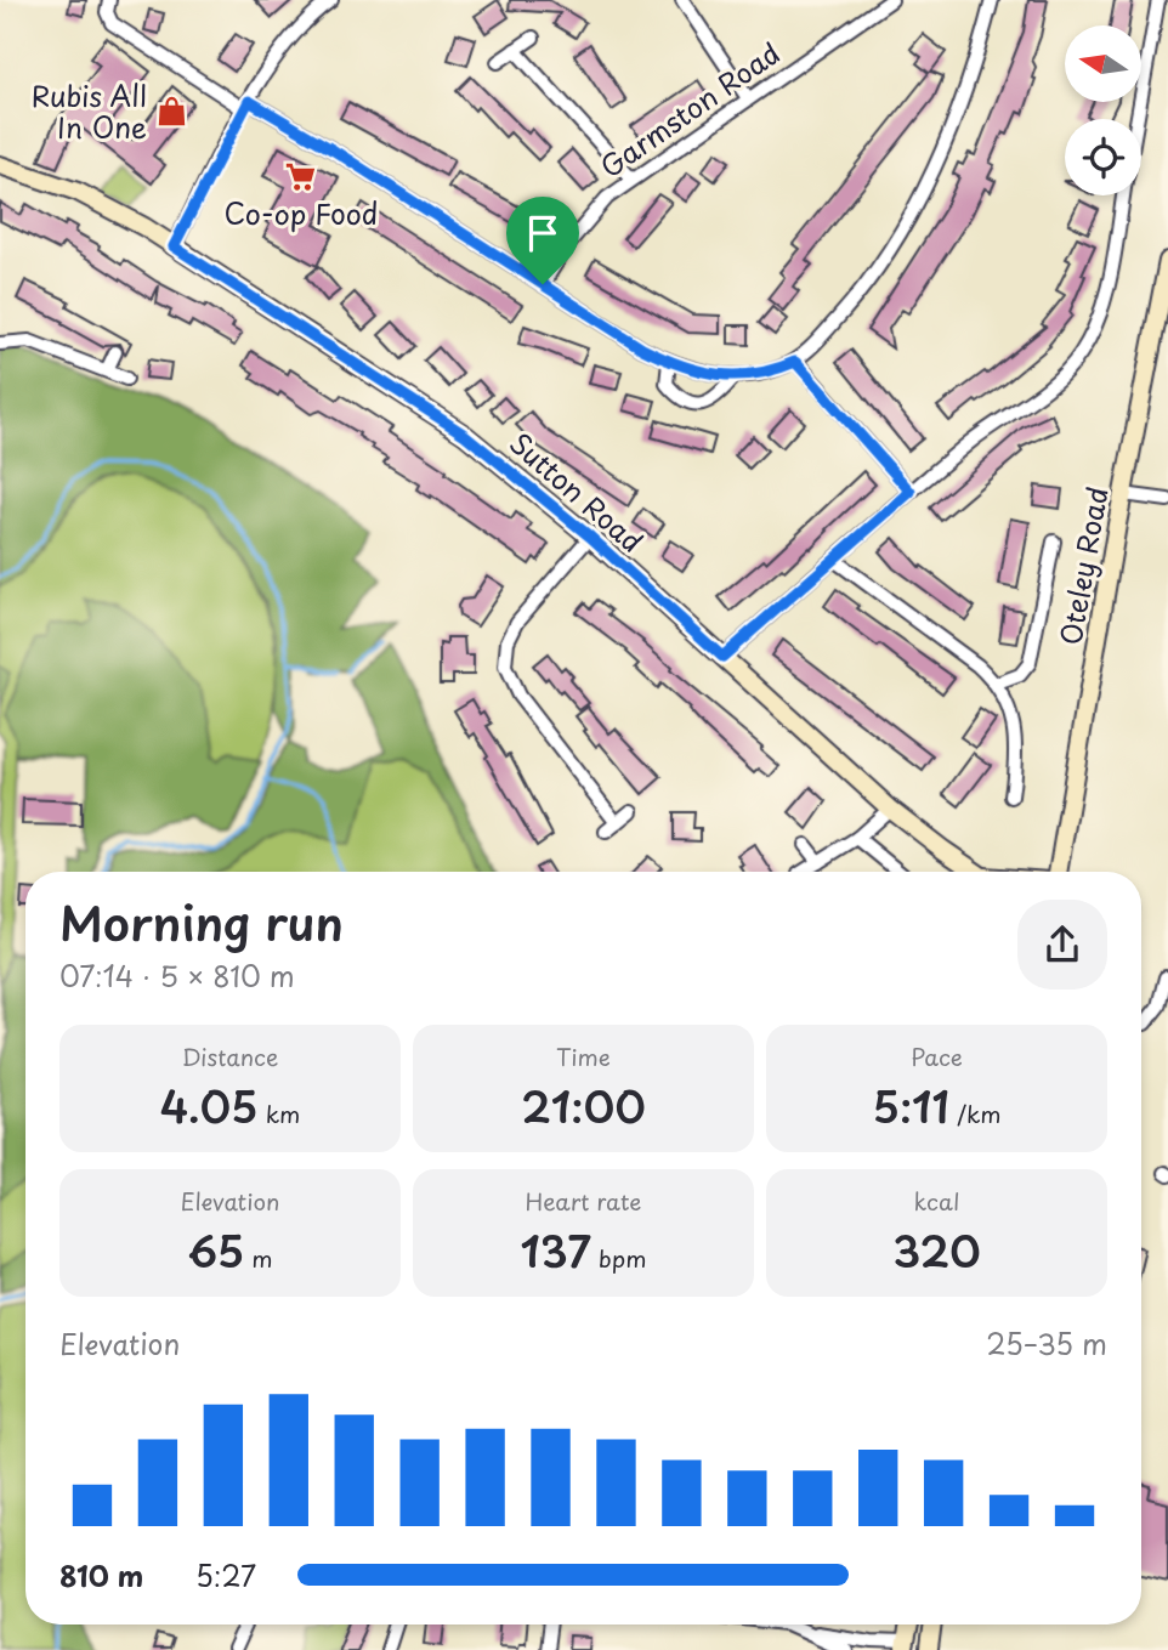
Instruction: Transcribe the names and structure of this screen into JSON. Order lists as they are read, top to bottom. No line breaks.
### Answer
{"streets":{"street":["Garmston Road","Sutton Road","Oteley Road"]},"places":{"shop":["Rubis All In One"],"supermarket":["Co-op Food"]},"north":"left","page":{"heading":["Morning run","07:14 · 5 × 810 m"],"stats":[["Distance","4.05 km"],["Time","21:00"],["Pace","5:11 /km"],["Elevation","65 m"],["Heart rate","137 bpm"],["kcal","320"]],"chart":["Elevation","25–35 m"],"list":[{"name":"810 m","note":"5:27"}]}}
